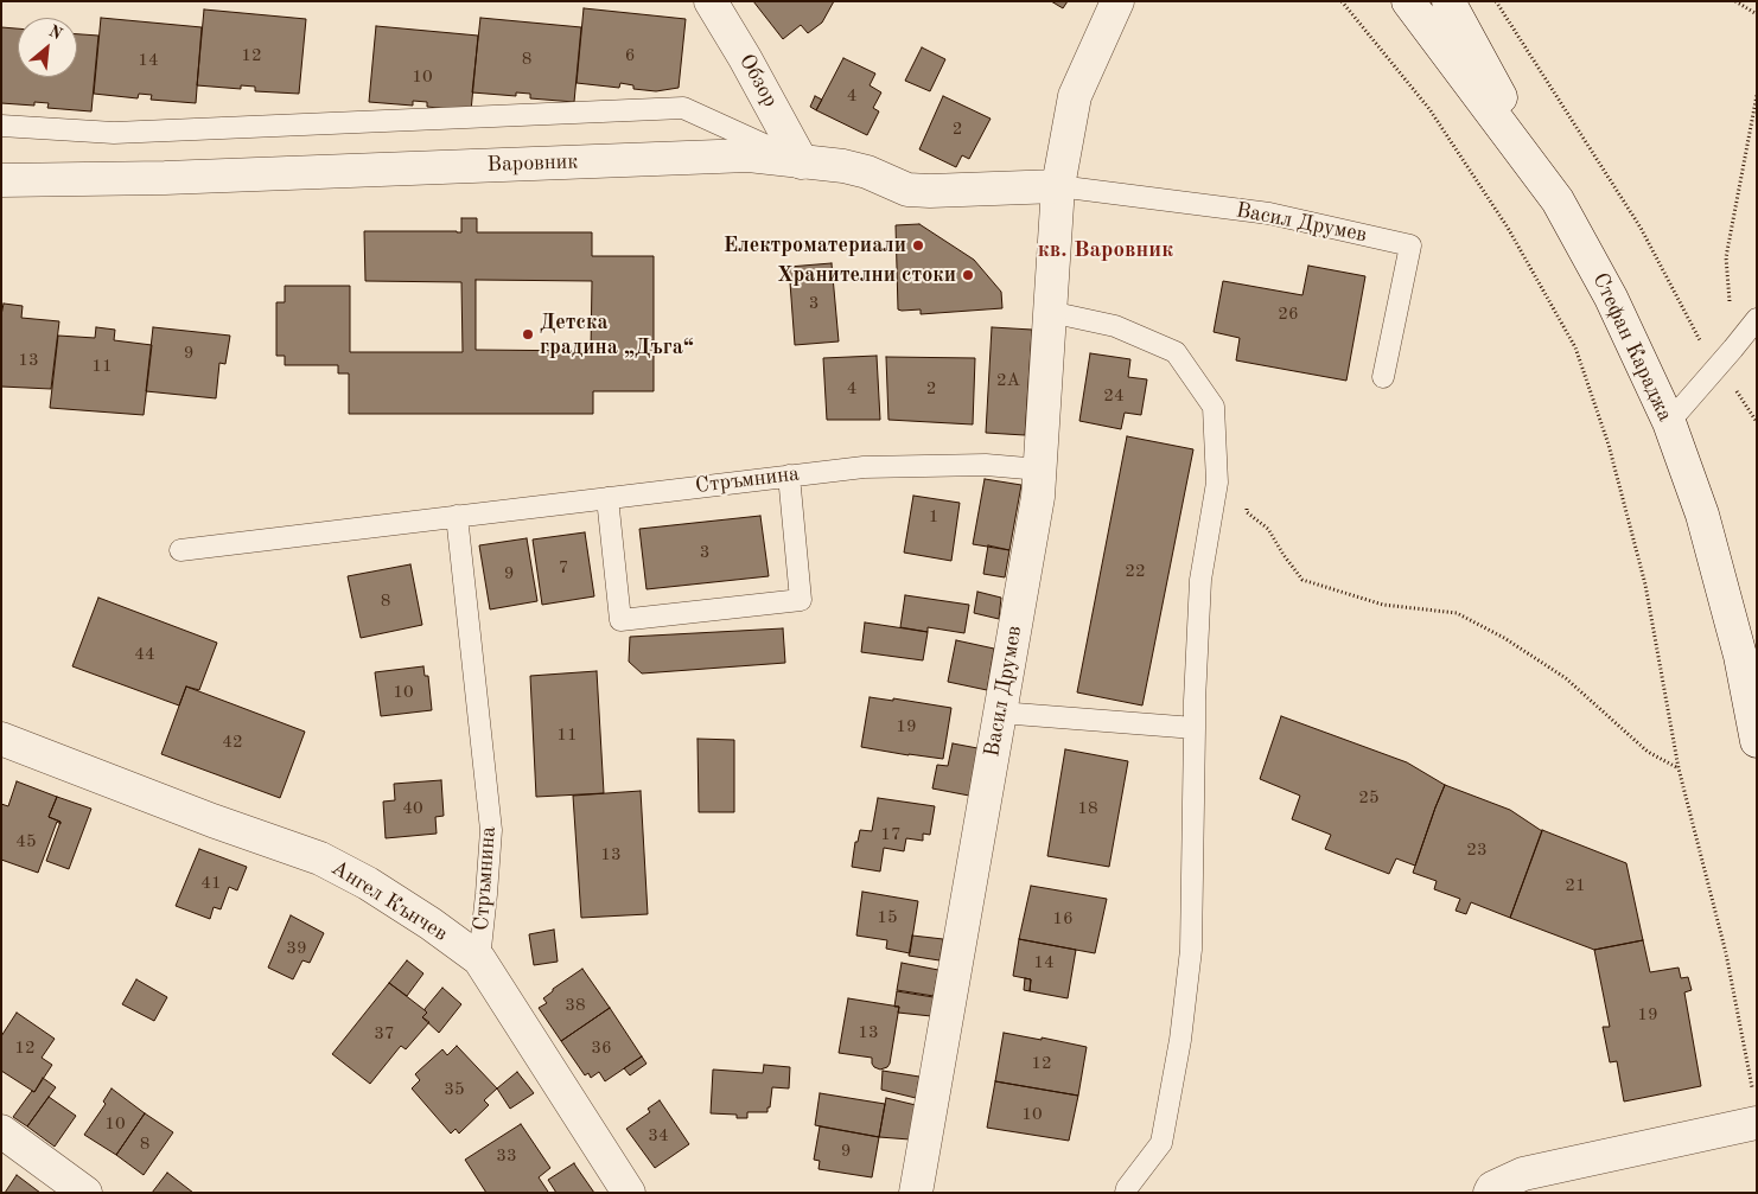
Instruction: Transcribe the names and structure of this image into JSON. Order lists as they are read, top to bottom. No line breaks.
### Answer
{"streets":{"street":["Обзор","Варовник","Васил Друмев","Стефан Караджа","Ангел Кънчев"],"lane":["Стръмнина"]},"crossings":[["Обзор","Варовник"],["Варовник","Васил Друмев"],["Васил Друмев","Стръмнина"],["Стръмнина","Ангел Кънчев"]],"districts":["кв. Варовник"],"places":["Електроматериали","Хранителни стоки","Детска градина „Дъга“"],"house_numbers":["12","6","8","14","10","4","2","3","26","9","13","11","2А","4","2","24","1","3","7","22","9","8","44","10","19","11","42","25","40","18","17","45","23","13","41","21","15","16","39","14","38","19","13","37","12","36","12","35","10","10","34","8","9","33"],"north":"top right"}
